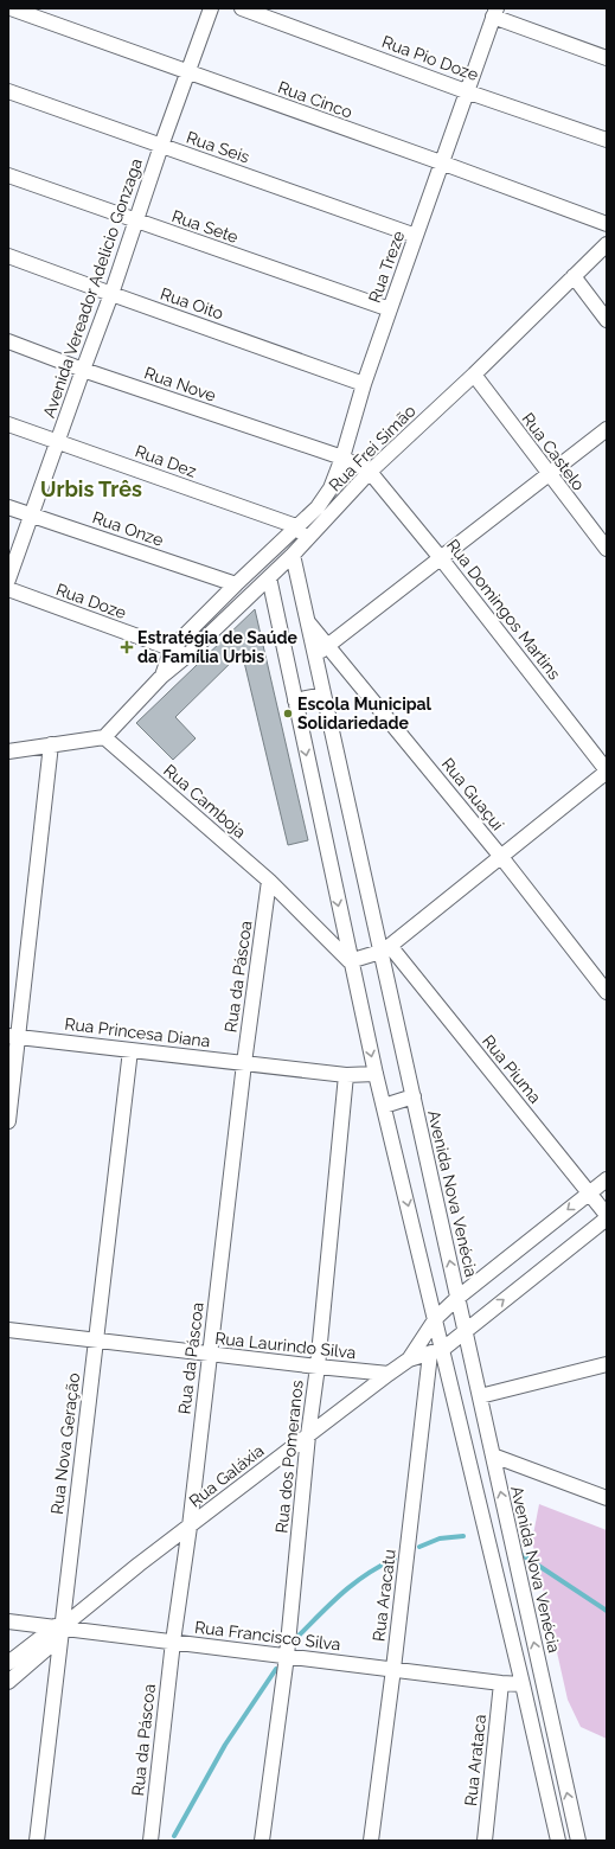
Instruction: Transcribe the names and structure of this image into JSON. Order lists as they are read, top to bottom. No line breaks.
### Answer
{"streets":{"street":["Rua Pio Doze","Rua Cinco","Rua Seis","Rua Sete","Rua Treze","Avenida Vereador Adelicio Gonzaga","Rua Oito","Rua Nove","Rua Frei Simão","Rua Castelo","Rua Dez","Rua Onze","Rua Doze","Rua Domingos Martins","Rua Guaçuí","Rua Camboja","Rua da Páscoa","Rua Princesa Diana","Rua Piuma","Avenida Nova Venécia","Rua Laurindo Silva","Rua Nova Geração","Rua dos Pomeranos","Rua Galáxia","Rua Aracatu","Rua Francisco Silva","Rua Arataca"]},"crossings":[["Rua Pio Doze","Rua Treze"],["Rua Cinco","Rua Treze"],["Rua Cinco","Avenida Vereador Adelicio Gonzaga"],["Rua Seis","Rua Treze"],["Rua Seis","Avenida Vereador Adelicio Gonzaga"],["Rua Sete","Rua Treze"],["Rua Sete","Avenida Vereador Adelicio Gonzaga"],["Rua Treze","Rua Oito"],["Rua Treze","Rua Nove"],["Rua Treze","Rua Frei Simão"],["Rua Treze","Rua Dez"],["Avenida Vereador Adelicio Gonzaga","Rua Oito"],["Avenida Vereador Adelicio Gonzaga","Rua Nove"],["Avenida Vereador Adelicio Gonzaga","Rua Dez"],["Avenida Vereador Adelicio Gonzaga","Rua Onze"],["Rua Nove","Rua Frei Simão"],["Rua Nove","Rua Domingos Martins"],["Rua Frei Simão","Rua Castelo"],["Rua Frei Simão","Rua Dez"],["Rua Frei Simão","Rua Onze"],["Rua Frei Simão","Rua Doze"],["Rua Frei Simão","Rua Domingos Martins"],["Rua Frei Simão","Rua Camboja"],["Rua Frei Simão","Avenida Nova Venécia"],["Rua Guaçuí","Avenida Nova Venécia"],["Rua Camboja","Rua da Páscoa"],["Rua da Páscoa","Rua Princesa Diana"],["Rua da Páscoa","Rua Laurindo Silva"],["Rua da Páscoa","Rua Galáxia"],["Rua da Páscoa","Rua Francisco Silva"],["Rua Princesa Diana","Rua Nova Geração"],["Rua Princesa Diana","Rua dos Pomeranos"],["Rua Piuma","Avenida Nova Venécia"],["Rua Laurindo Silva","Rua Nova Geração"],["Rua Laurindo Silva","Rua dos Pomeranos"],["Rua Laurindo Silva","Rua Galáxia"],["Rua Nova Geração","Rua Galáxia"],["Rua Nova Geração","Rua Francisco Silva"],["Rua dos Pomeranos","Rua Galáxia"],["Rua dos Pomeranos","Rua Francisco Silva"],["Rua Galáxia","Rua Aracatu"],["Rua Galáxia","Rua Francisco Silva"],["Rua Aracatu","Rua Francisco Silva"],["Rua Francisco Silva","Rua Arataca"]],"districts":["Urbis Três"],"places":{"health":["Estratégia de Saúde da Família Urbis"],"other":["Escola Municipal Solidariedade"]}}
